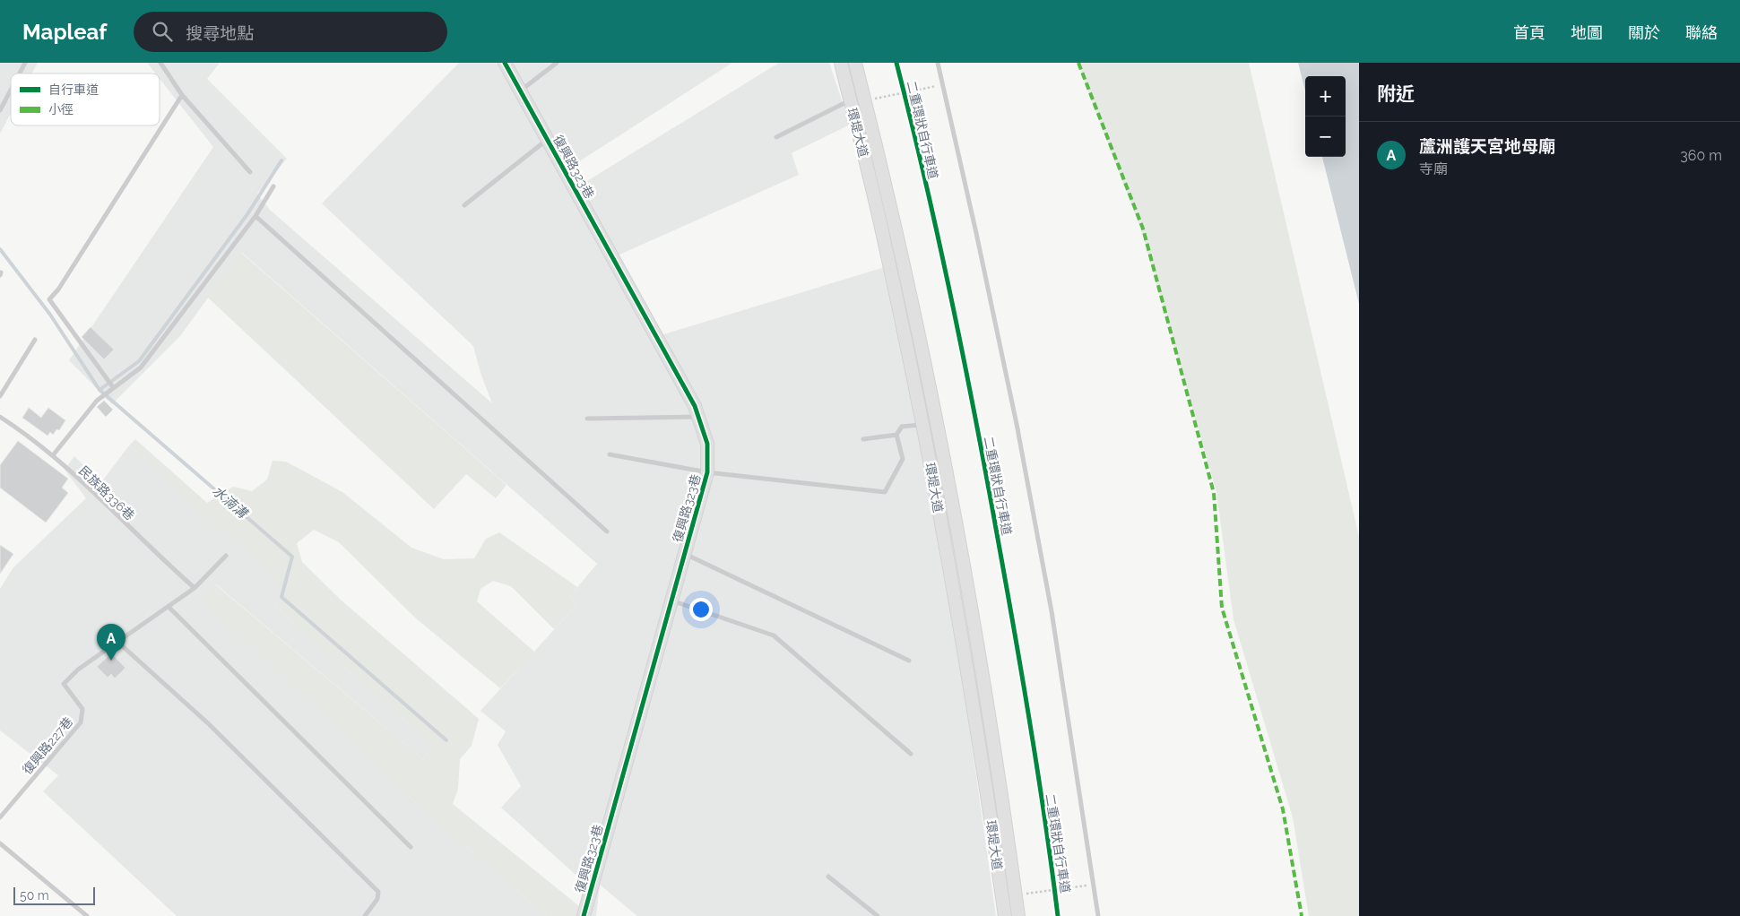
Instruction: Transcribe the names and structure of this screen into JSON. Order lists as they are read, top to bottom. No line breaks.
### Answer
{"streets":{"street":["環堤大道","復興路323巷"],"lane":["民族路336巷","復興路227巷"],"cycle path":["二重環狀自行車道"]},"crossings":[["民族路336巷","復興路227巷"]],"water":["水湳溝"],"legend":["自行車道","小徑"],"scale_bar":"50 m","page":{"header":"Mapleaf","search":"搜尋地點","nav":["首頁","地圖","關於","聯絡"],"heading":"附近","map_buttons":["+","−"],"list":[{"mark":"A","name":"蘆洲護天宮地母廟","note":"寺廟","value":"360 m"}],"pins":"A","scale":"50 m"}}
